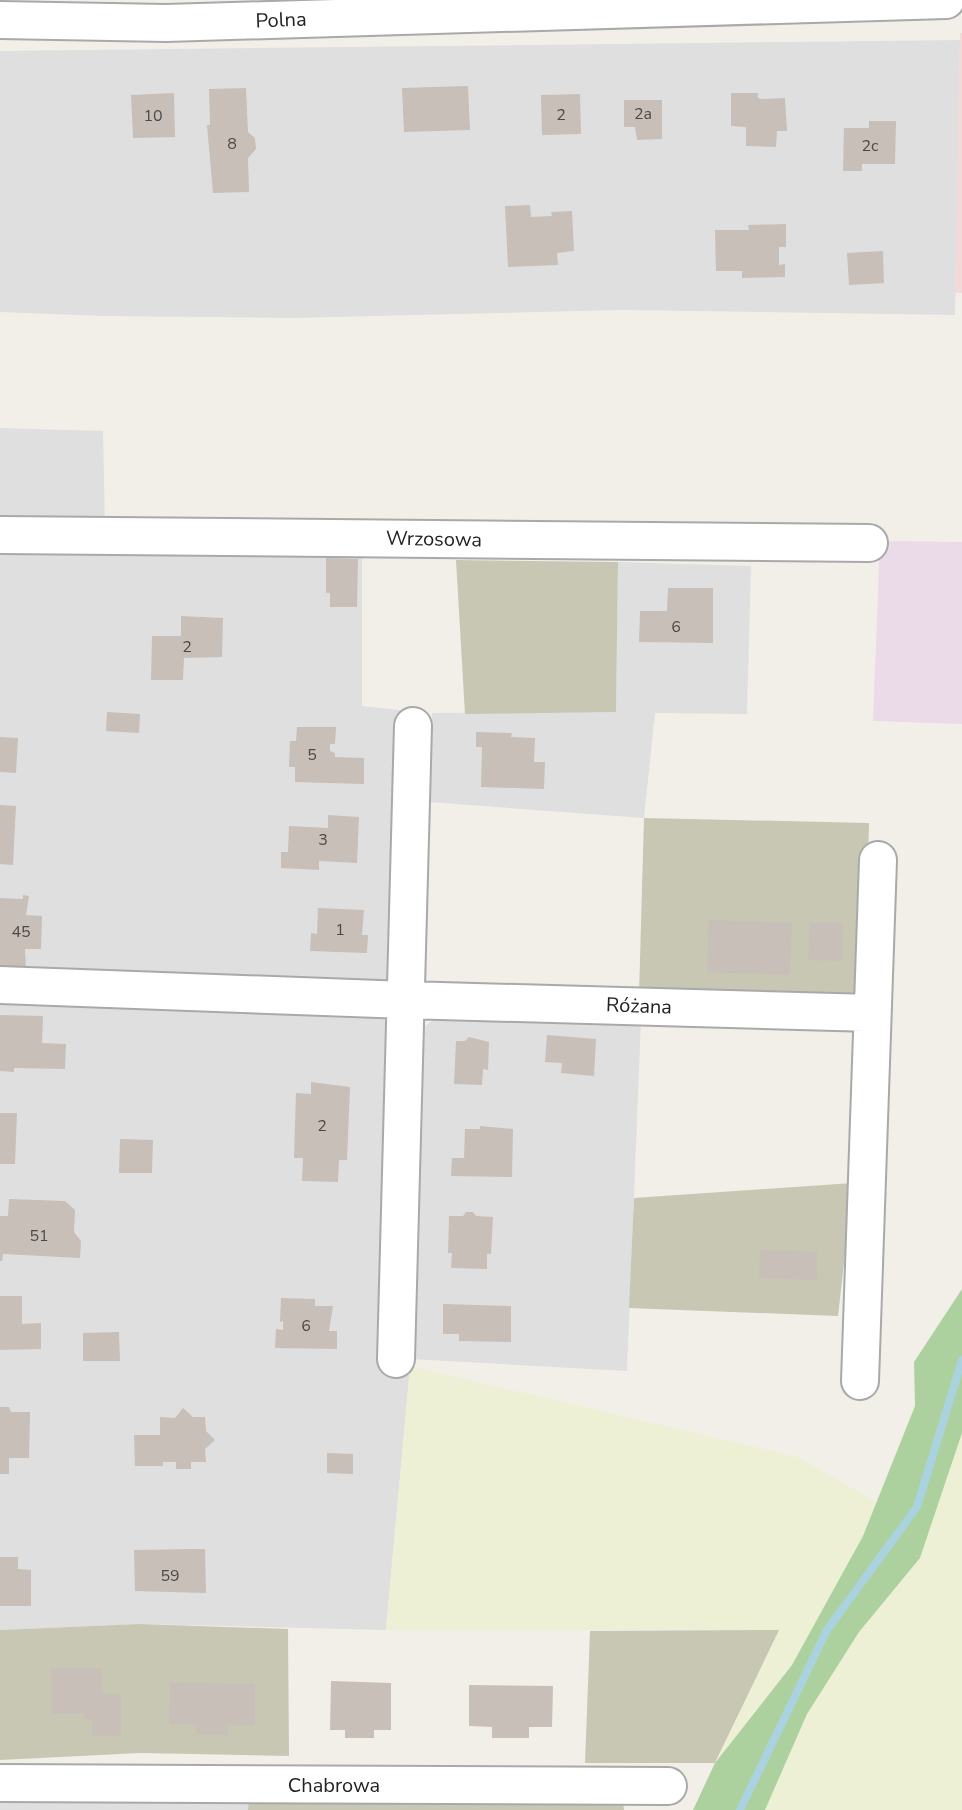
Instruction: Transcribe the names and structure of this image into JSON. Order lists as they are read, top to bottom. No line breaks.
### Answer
{"streets":{"street":["Polna","Wrzosowa","Różana","Chabrowa"]},"house_numbers":["2a","2","10","8","2c","6","2","5","3","1","45","2","51","6","59"]}
